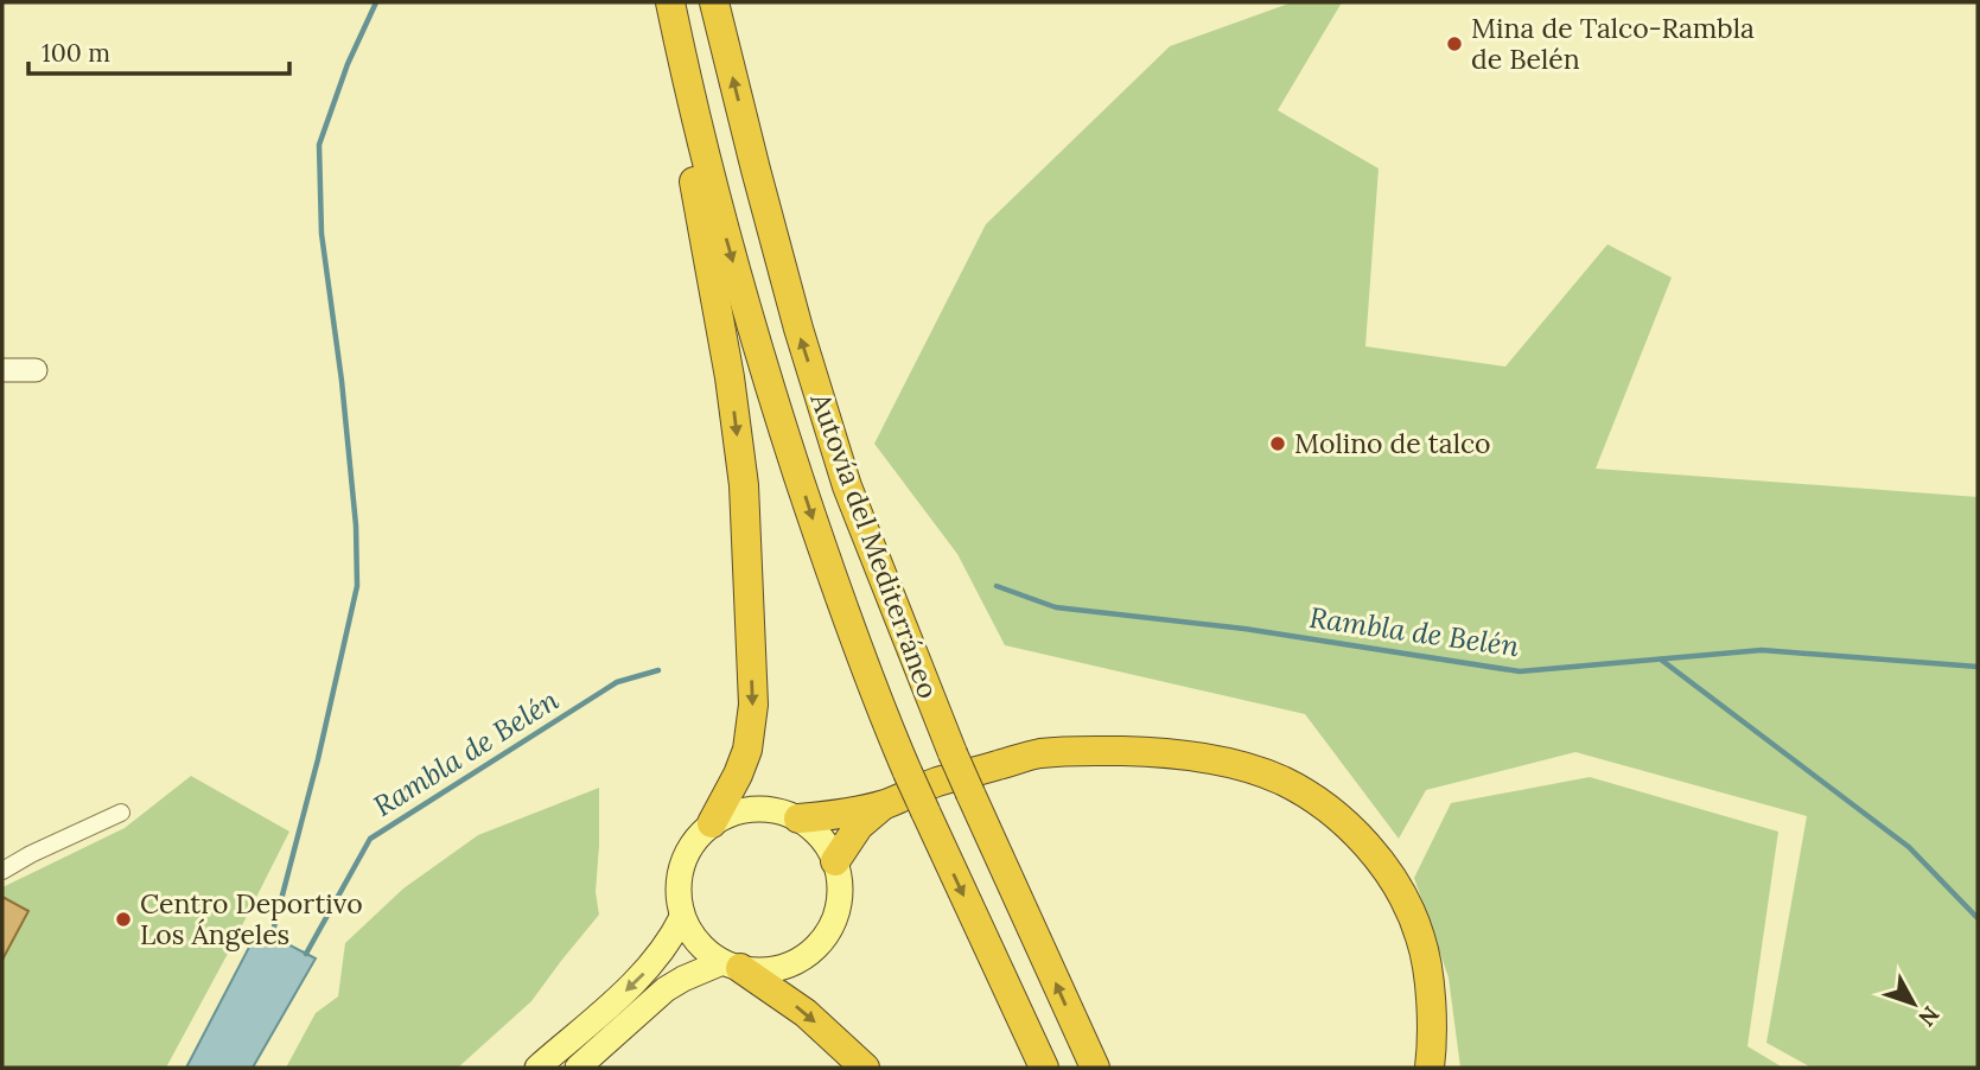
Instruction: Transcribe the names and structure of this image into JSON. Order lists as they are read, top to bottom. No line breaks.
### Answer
{"streets":{"highway":["Autovía del Mediterráneo"]},"water":["Rambla de Belén"],"places":["Mina de Talco-Rambla de Belén","Molino de talco","Centro Deportivo Los Ángeles"],"scale_bar":"100 m","north":"bottom right"}
